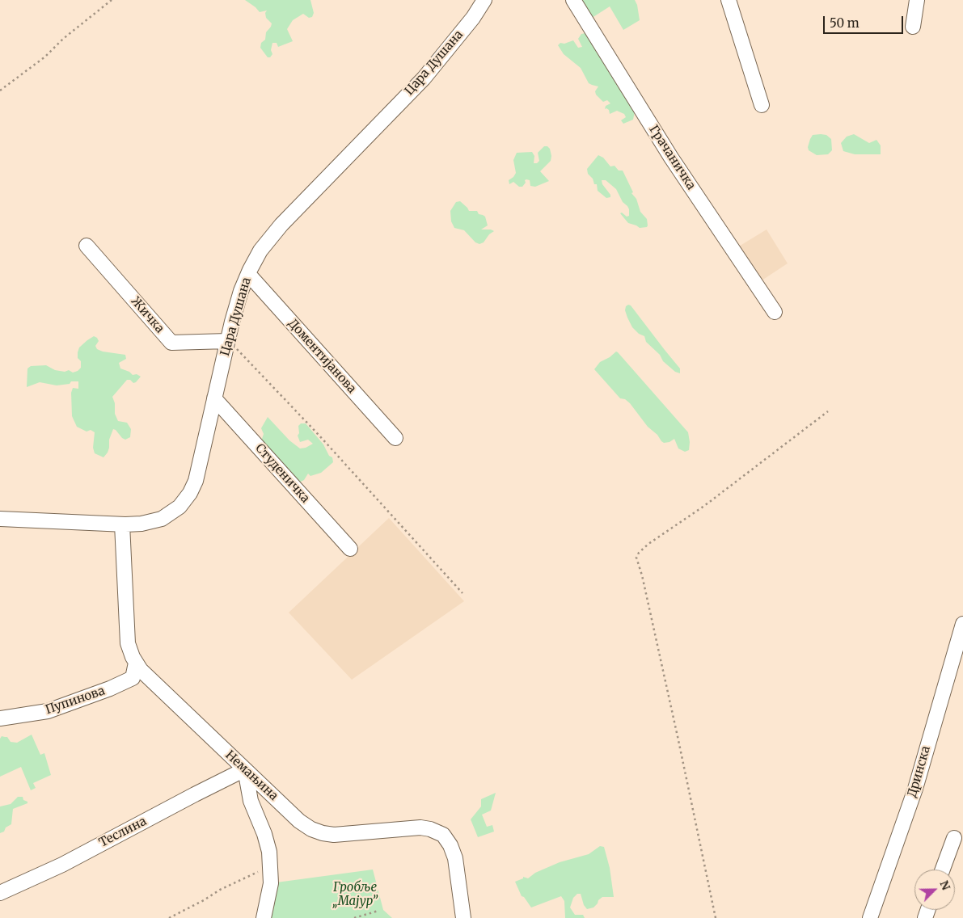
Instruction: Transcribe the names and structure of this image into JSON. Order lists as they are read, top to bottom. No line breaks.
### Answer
{"streets":{"street":["Цара Душана","Грачаничка","Жичка","Доментијанова","Студеничка","Пупинова","Дринска","Немањина","Теслина"]},"crossings":[["Цара Душана","Жичка"],["Цара Душана","Доментијанова"],["Цара Душана","Студеничка"],["Цара Душана","Немањина"],["Пупинова","Немањина"],["Немањина","Теслина"]],"parks":["Гробље „Мајур”"],"scale_bar":"50 m","north":"top right"}
